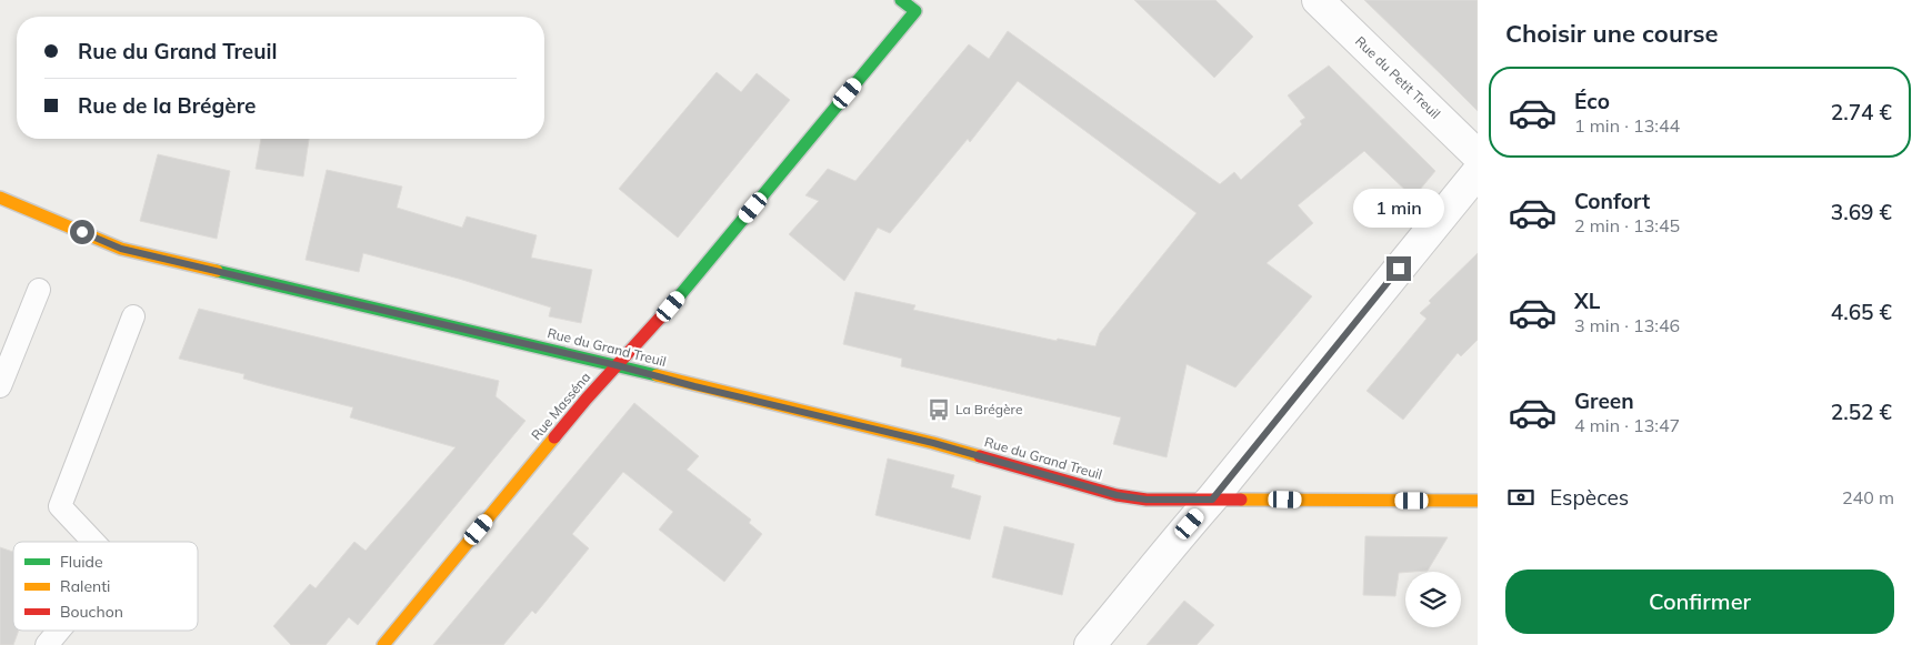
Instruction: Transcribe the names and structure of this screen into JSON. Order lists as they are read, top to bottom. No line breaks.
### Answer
{"streets":{"street":["Rue du Petit Treuil","Rue du Grand Treuil","Rue Masséna"]},"crossings":[["Rue du Grand Treuil","Rue Masséna"]],"places":{"bus stop":["La Brégère"]},"legend":["Fluide","Ralenti","Bouchon"],"page":{"heading":"Choisir une course","banner":["Rue du Grand Treuil","Rue de la Brégère"],"list":[{"name":"Éco","note":"1 min · 13:44","value":"2.74 €"},{"name":"Confort","note":"2 min · 13:45","value":"3.69 €"},{"name":"XL","note":"3 min · 13:46","value":"4.65 €"},{"name":"Green","note":"4 min · 13:47","value":"2.52 €"}],"bubble":"1 min","pay":["Espèces","240 m"],"buttons":"Confirmer"}}
